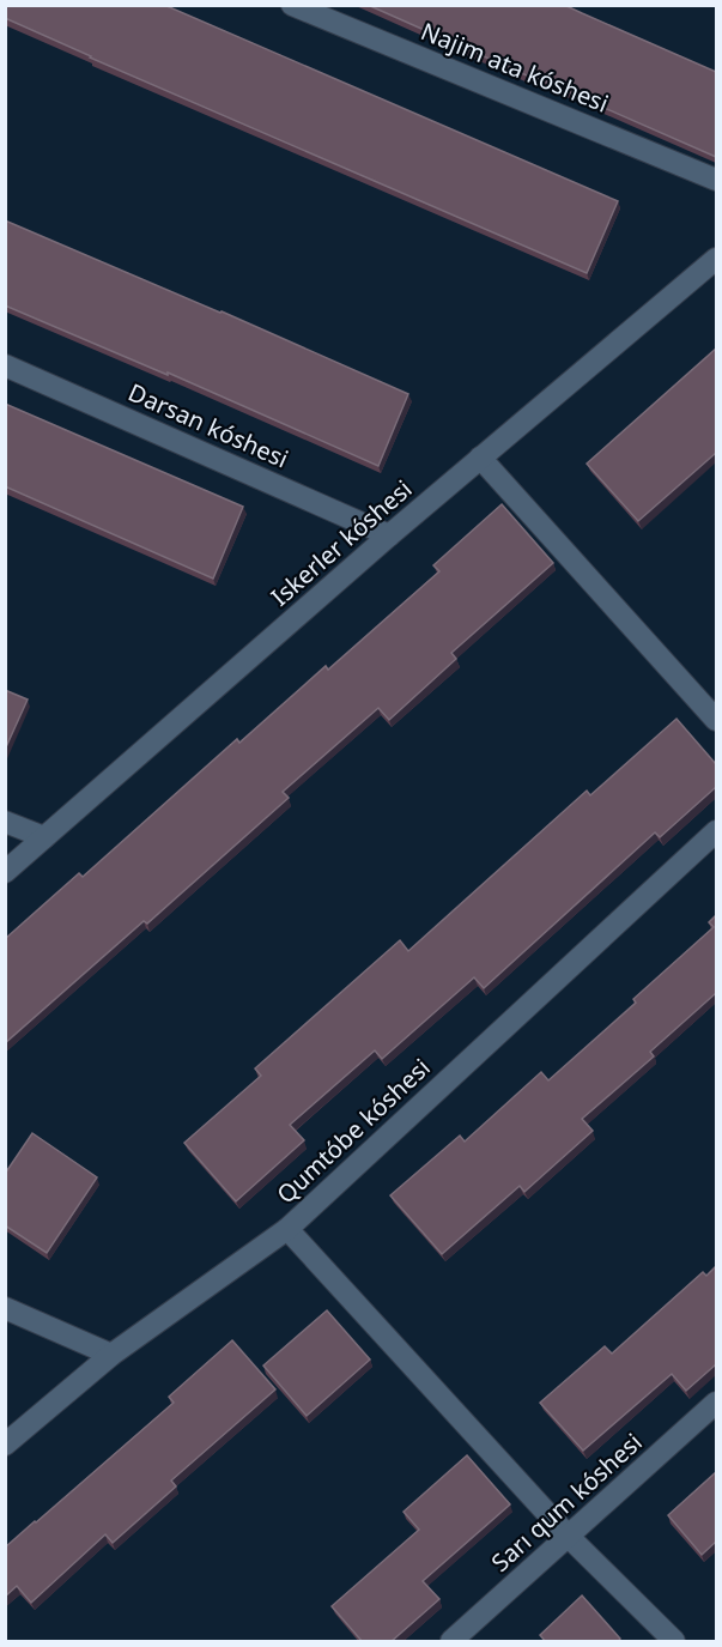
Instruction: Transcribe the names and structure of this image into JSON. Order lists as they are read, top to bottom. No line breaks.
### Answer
{"streets":{"street":["Najim ata kóshesi","Darsan kóshesi","Iskerler kóshesi","Qumtóbe kóshesi","Sarı qum kóshesi"]},"crossings":[["Darsan kóshesi","Iskerler kóshesi"]]}
